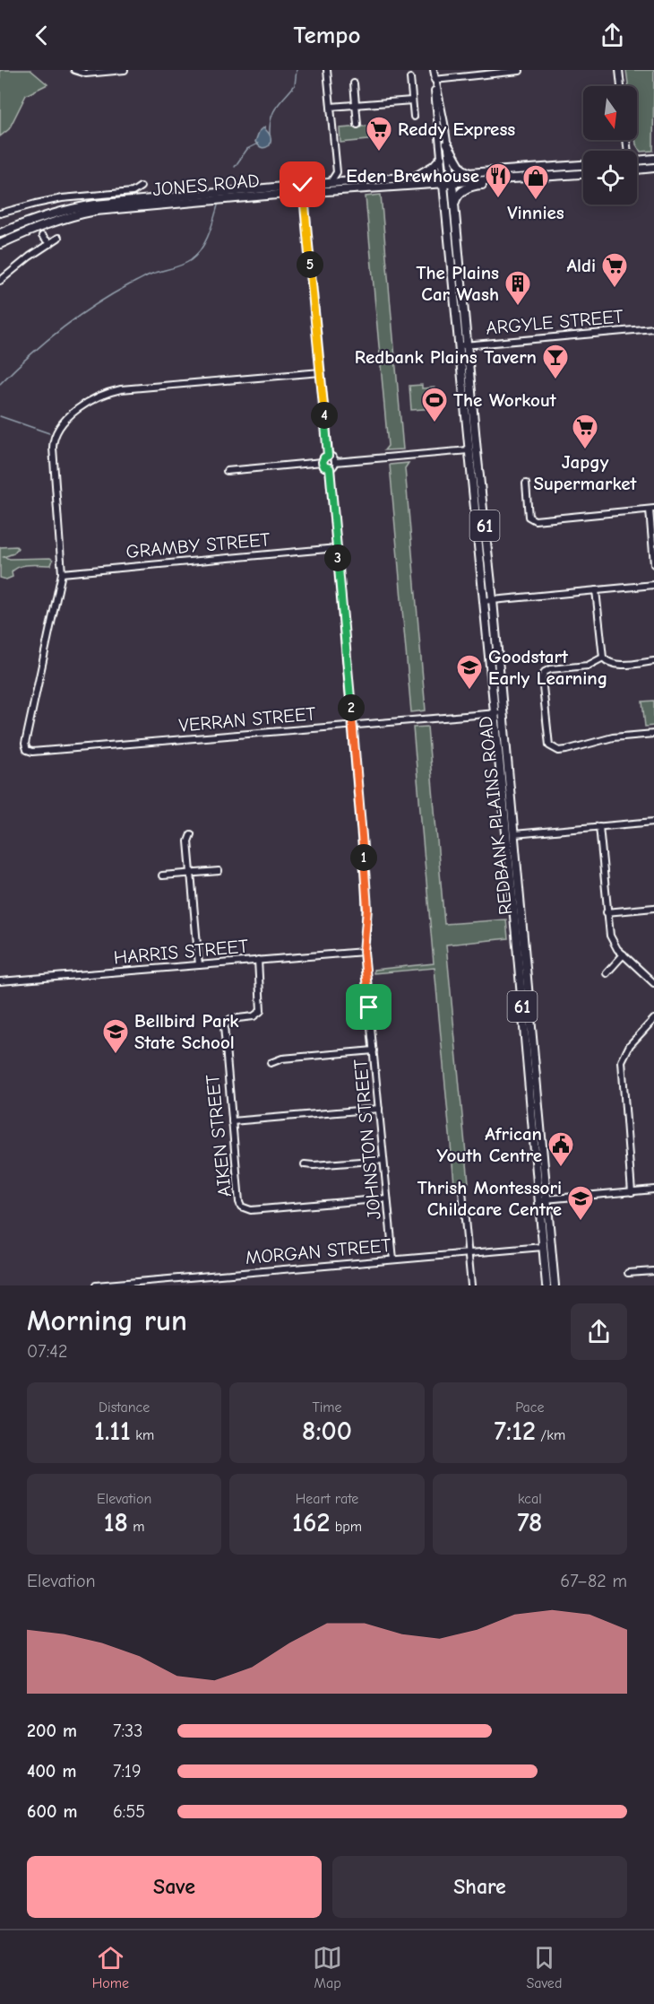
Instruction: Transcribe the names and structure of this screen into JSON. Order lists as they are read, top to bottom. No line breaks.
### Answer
{"streets":{"main road":["JONES ROAD","61","REDBANK PLAINS ROAD"],"street":["ARGYLE STREET","GRAMBY STREET","VERRAN STREET","HARRIS STREET","AIKEN STREET","JOHNSTON STREET","MORGAN STREET"]},"crossings":[["JONES ROAD","61"],["JONES ROAD","REDBANK PLAINS ROAD"],["ARGYLE STREET","REDBANK PLAINS ROAD"],["61","REDBANK PLAINS ROAD"],["GRAMBY STREET","VERRAN STREET"],["GRAMBY STREET","JOHNSTON STREET"],["VERRAN STREET","REDBANK PLAINS ROAD"],["VERRAN STREET","JOHNSTON STREET"],["REDBANK PLAINS ROAD","MORGAN STREET"],["HARRIS STREET","AIKEN STREET"],["HARRIS STREET","JOHNSTON STREET"],["AIKEN STREET","JOHNSTON STREET"],["JOHNSTON STREET","MORGAN STREET"]],"places":{"supermarket":["Reddy Express","Aldi","Japgy Supermarket"],"restaurant":["Eden Brewhouse"],"shop":["Vinnies"],"building":["The Plains Car Wash"],"bar":["Redbank Plains Tavern"],"sports":["The Workout"],"school or university":["Goodstart Early Learning","Bellbird Park State School","Thrish Montessori Childcare Centre"],"public building":["African Youth Centre"]},"north":"bottom","page":{"header":"Tempo","pins":["5","4","3","2","1"],"heading":["Morning run","07:42"],"stats":[["Distance","1.11 km"],["Time","8:00"],["Pace","7:12 /km"],["Elevation","18 m"],["Heart rate","162 bpm"],["kcal","78"]],"chart":["Elevation","67–82 m"],"list":[{"name":"200 m","note":"7:33"},{"name":"400 m","note":"7:19"},{"name":"600 m","note":"6:55"}],"buttons":["Save","Share"],"tabs":["Home","Map","Saved"]}}
